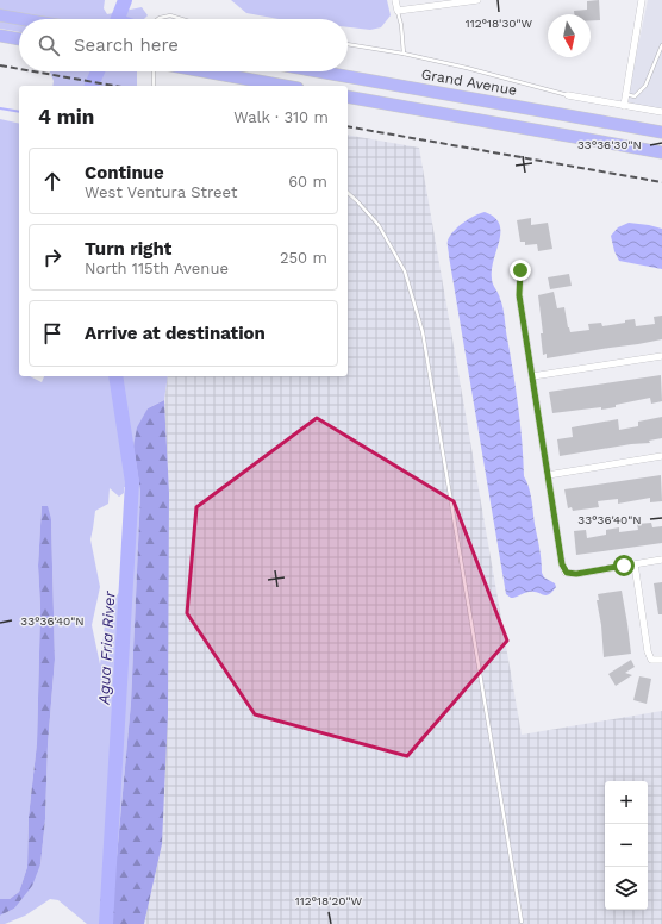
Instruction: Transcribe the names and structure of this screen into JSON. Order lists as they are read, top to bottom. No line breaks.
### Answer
{"streets":{"highway":["Grand Avenue"]},"water":["Agua Fria River"],"north":"bottom","page":{"search":"Search here","heading":["4 min","Walk · 310 m"],"list":[["Continue","West Ventura Street","60 m"],["Turn right","North 115th Avenue","250 m"],"Arrive at destination"],"map_buttons":["+","−"]},"coordinates":["112°18'30\"W","33°36'30\"N","33°36'40\"N","112°18'20\"W"]}
